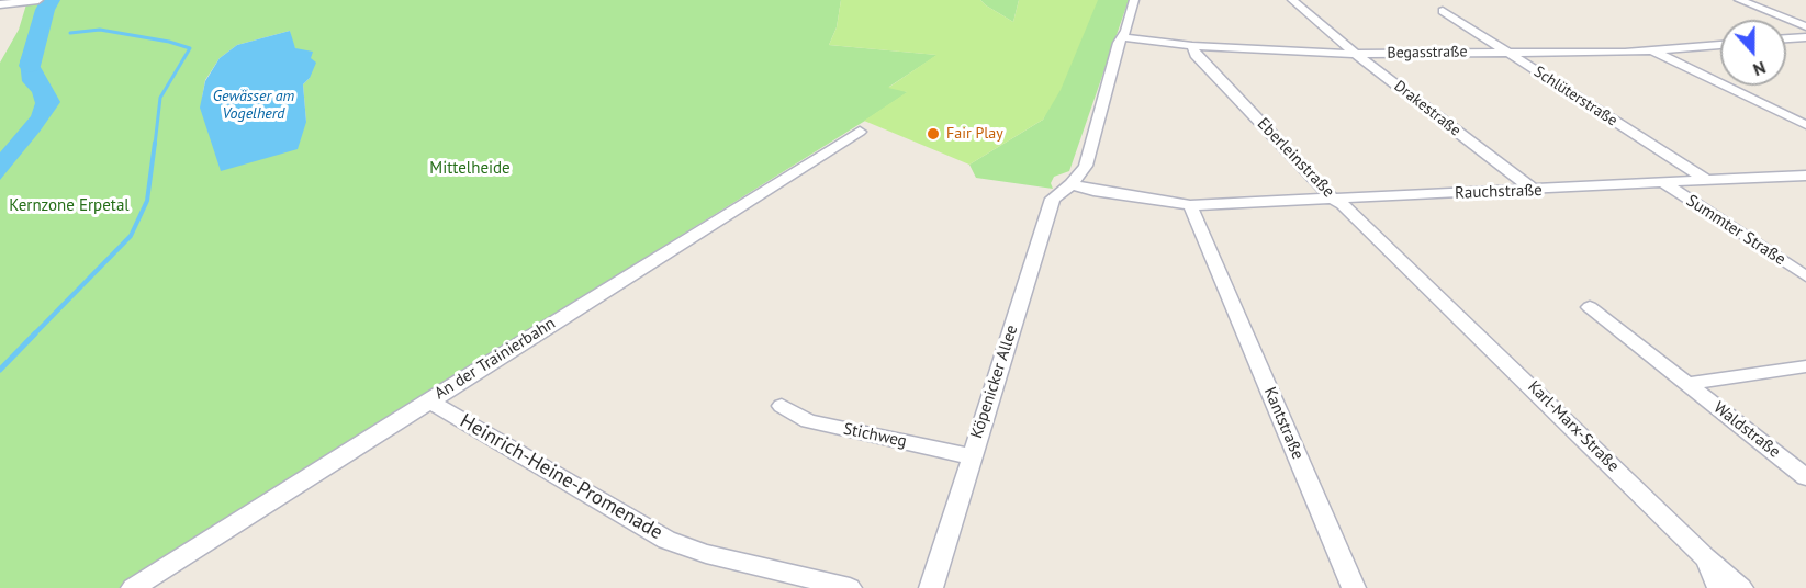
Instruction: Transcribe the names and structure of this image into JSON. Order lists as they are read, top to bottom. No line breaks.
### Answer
{"streets":{"street":["Begasstraße","Schlüterstraße","Drakestraße","Eberleinstraße","Rauchstraße","Summter Straße","An der Trainierbahn","Köpenicker Allee","Kantstraße","Karl-Marx-Straße","Waldstraße","Stichweg","Heinrich-Heine-Promenade"]},"crossings":[["Begasstraße","Schlüterstraße"],["Begasstraße","Drakestraße"],["Begasstraße","Eberleinstraße"],["Begasstraße","Köpenicker Allee"],["Schlüterstraße","Rauchstraße"],["Drakestraße","Rauchstraße"],["Eberleinstraße","Rauchstraße"],["Eberleinstraße","Karl-Marx-Straße"],["Rauchstraße","Summter Straße"],["Rauchstraße","Köpenicker Allee"],["Rauchstraße","Kantstraße"],["An der Trainierbahn","Heinrich-Heine-Promenade"],["Köpenicker Allee","Stichweg"]],"water":["Gewässer am Vogelherd"],"parks":["Mittelheide","Kernzone Erpetal"],"places":["Fair Play"],"north":"bottom"}
